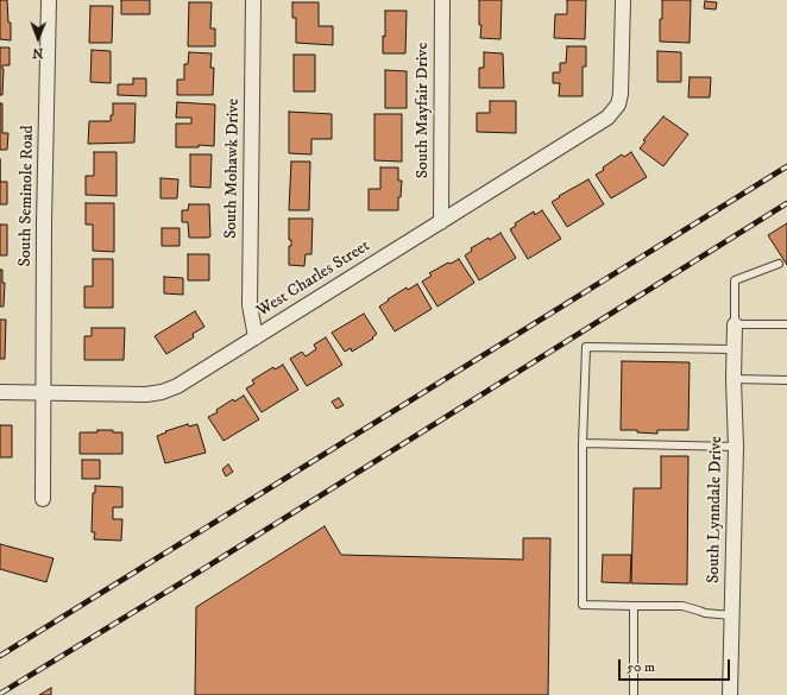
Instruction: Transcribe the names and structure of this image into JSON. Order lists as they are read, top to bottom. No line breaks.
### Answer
{"streets":{"street":["South Mayfair Drive","South Mohawk Drive","South Seminole Road","West Charles Street","South Lynndale Drive"]},"crossings":[["South Mayfair Drive","West Charles Street"],["South Mohawk Drive","West Charles Street"],["South Seminole Road","West Charles Street"]],"scale_bar":"50 m","north":"bottom"}
